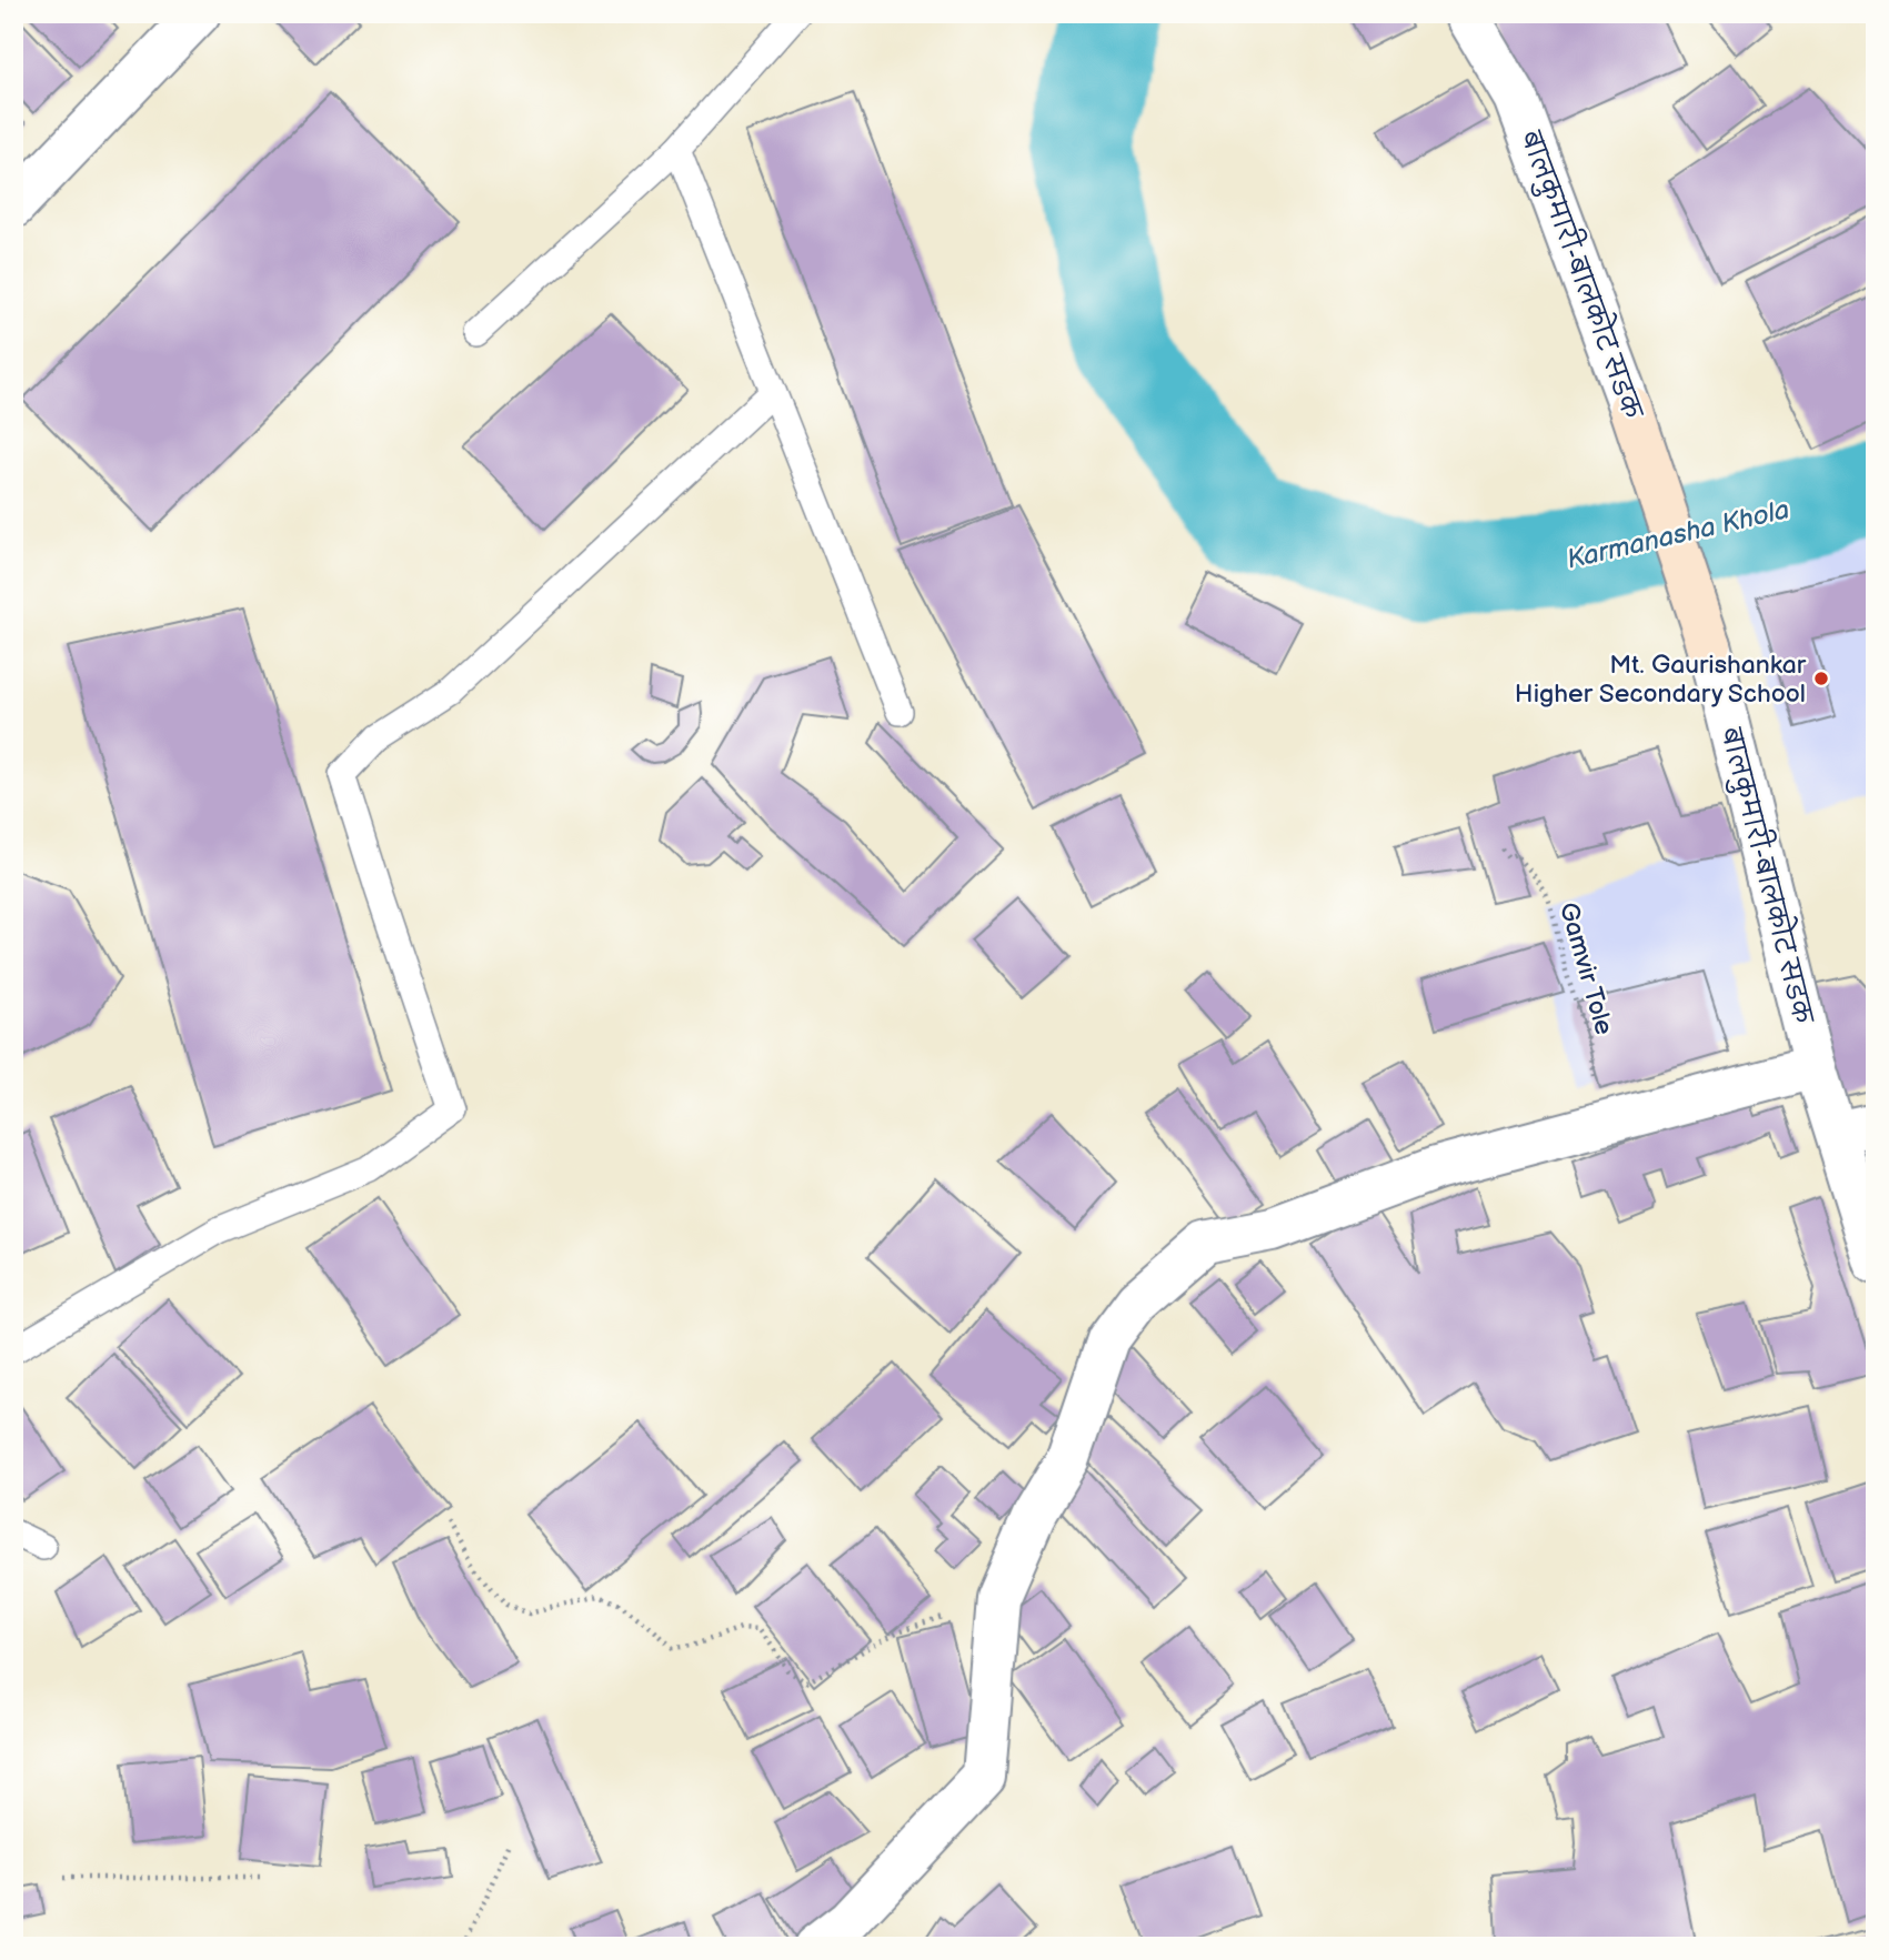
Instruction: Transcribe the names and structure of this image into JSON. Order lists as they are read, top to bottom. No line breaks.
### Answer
{"streets":{"main road":["बालकुमारी-बालकोट सडक"],"path":["Gamvir Tole"]},"water":["Karmanasha Khola"],"places":["Mt. Gaurishankar Higher Secondary School"]}
